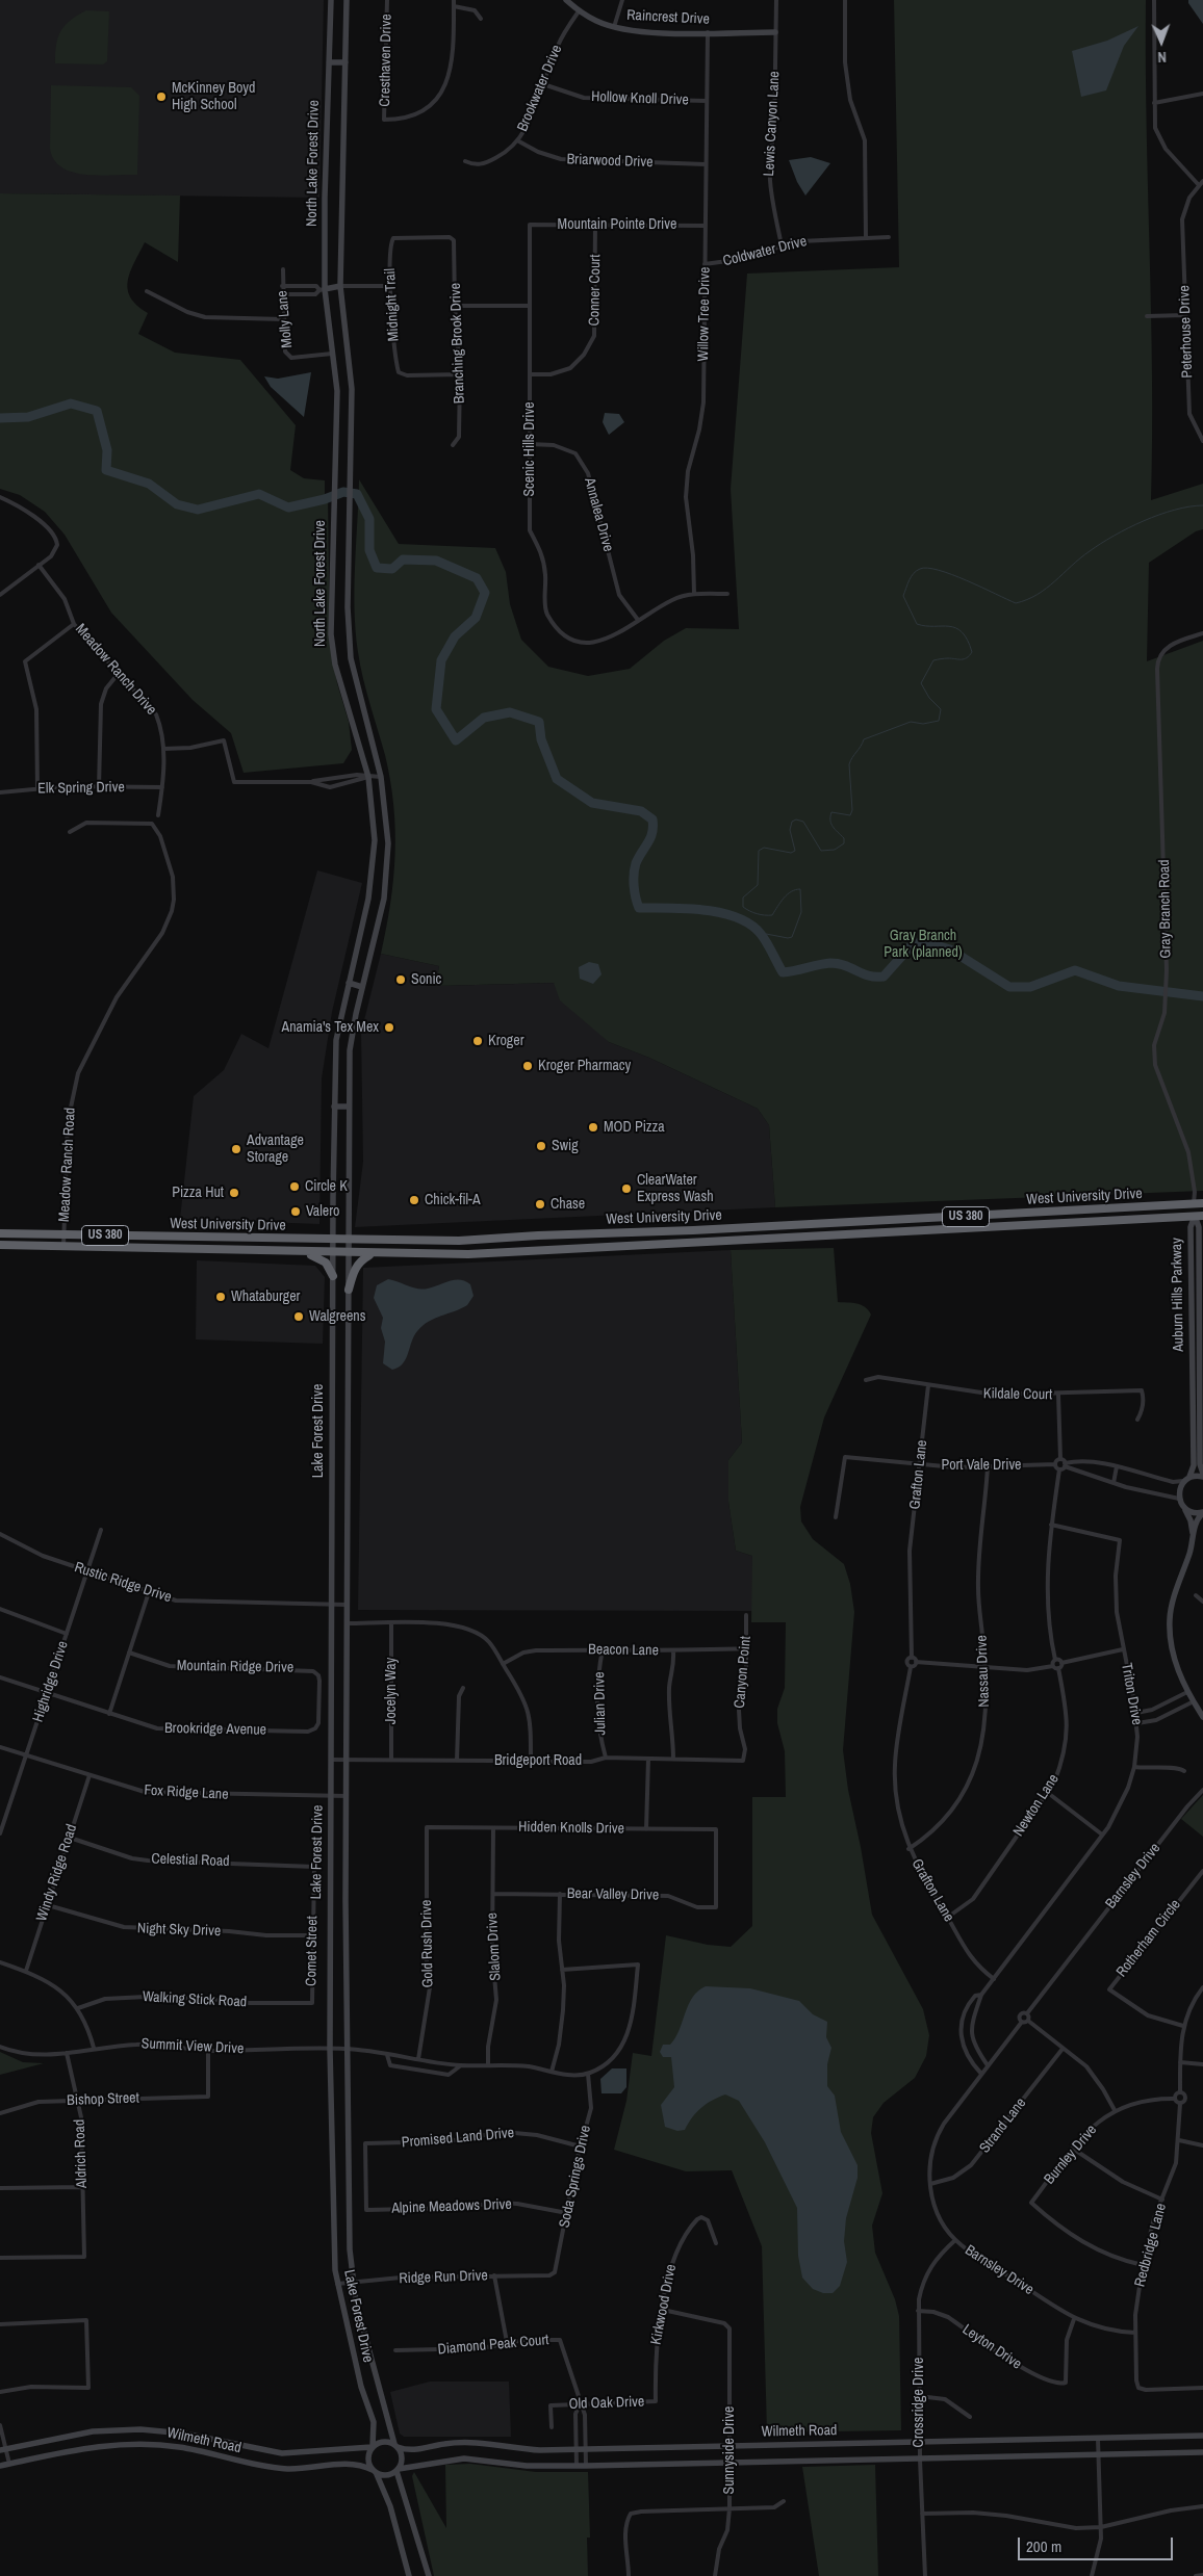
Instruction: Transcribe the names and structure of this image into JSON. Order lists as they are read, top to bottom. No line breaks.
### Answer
{"streets":{"highway":["West University Drive","US 380"],"main road":["Raincrest Drive","North Lake Forest Drive","Auburn Hills Parkway","Lake Forest Drive","Wilmeth Road"],"street":["Cresthaven Drive","Brookwater Drive","Hollow Knoll Drive","Lewis Canyon Lane","Briarwood Drive","Mountain Pointe Drive","Coldwater Drive","Conner Court","Midnight Trail","Willow Tree Drive","Molly Lane","Peterhouse Drive","Branching Brook Drive","Scenic Hills Drive","Annalea Drive","Meadow Ranch Drive","Elk Spring Drive","Gray Branch Road","Meadow Ranch Road","Kildale Court","Port Vale Drive","Grafton Lane","Rustic Ridge Drive","Beacon Lane","Mountain Ridge Drive","Nassau Drive","Canyon Point","Highridge Drive","Jocelyn Way","Triton Drive","Julian Drive","Brookridge Avenue","Bridgeport Road","Fox Ridge Lane","Newton Lane","Hidden Knolls Drive","Celestial Road","Windy Ridge Road","Barnsley Drive","Bear Valley Drive","Night Sky Drive","Rotherham Circle","Gold Rush Drive","Slalom Drive","Comet Street","Walking Stick Road","Summit View Drive","Bishop Street","Strand Lane","Promised Land Drive","Aldrich Road","Burnley Drive","Soda Springs Drive","Alpine Meadows Drive","Redbridge Lane","Ridge Run Drive","Kirkwood Drive","Diamond Peak Court","Leyton Drive","Crossridge Drive","Old Oak Drive","Sunnyside Drive"]},"crossings":[["Raincrest Drive","Brookwater Drive"],["Raincrest Drive","Lewis Canyon Lane"],["Raincrest Drive","Willow Tree Drive"],["Brookwater Drive","Hollow Knoll Drive"],["Brookwater Drive","Briarwood Drive"],["Hollow Knoll Drive","Willow Tree Drive"],["Lewis Canyon Lane","Coldwater Drive"],["Briarwood Drive","Willow Tree Drive"],["North Lake Forest Drive","Molly Lane"],["North Lake Forest Drive","West University Drive"],["North Lake Forest Drive","Lake Forest Drive"],["Mountain Pointe Drive","Conner Court"],["Mountain Pointe Drive","Willow Tree Drive"],["Mountain Pointe Drive","Scenic Hills Drive"],["Coldwater Drive","Willow Tree Drive"],["Conner Court","Scenic Hills Drive"],["Midnight Trail","Branching Brook Drive"],["Scenic Hills Drive","Annalea Drive"],["Meadow Ranch Drive","Elk Spring Drive"],["Gray Branch Road","West University Drive"],["Meadow Ranch Road","West University Drive"],["West University Drive","Auburn Hills Parkway"],["West University Drive","Lake Forest Drive"],["Kildale Court","Grafton Lane"],["Lake Forest Drive","Rustic Ridge Drive"],["Lake Forest Drive","Bridgeport Road"],["Lake Forest Drive","Fox Ridge Lane"],["Lake Forest Drive","Summit View Drive"],["Lake Forest Drive","Ridge Run Drive"],["Lake Forest Drive","Wilmeth Road"],["Port Vale Drive","Grafton Lane"],["Port Vale Drive","Nassau Drive"],["Grafton Lane","Nassau Drive"],["Grafton Lane","Triton Drive"],["Grafton Lane","Newton Lane"],["Rustic Ridge Drive","Highridge Drive"],["Beacon Lane","Canyon Point"],["Beacon Lane","Julian Drive"],["Mountain Ridge Drive","Brookridge Avenue"],["Canyon Point","Bridgeport Road"],["Highridge Drive","Brookridge Avenue"],["Highridge Drive","Fox Ridge Lane"],["Jocelyn Way","Bridgeport Road"],["Julian Drive","Bridgeport Road"],["Fox Ridge Lane","Windy Ridge Road"],["Hidden Knolls Drive","Bear Valley Drive"],["Hidden Knolls Drive","Gold Rush Drive"],["Hidden Knolls Drive","Slalom Drive"],["Celestial Road","Windy Ridge Road"],["Celestial Road","Comet Street"],["Windy Ridge Road","Night Sky Drive"],["Barnsley Drive","Strand Lane"],["Barnsley Drive","Redbridge Lane"],["Barnsley Drive","Leyton Drive"],["Barnsley Drive","Crossridge Drive"],["Bear Valley Drive","Slalom Drive"],["Night Sky Drive","Comet Street"],["Rotherham Circle","Redbridge Lane"],["Gold Rush Drive","Summit View Drive"],["Slalom Drive","Summit View Drive"],["Comet Street","Walking Stick Road"],["Summit View Drive","Bishop Street"],["Summit View Drive","Aldrich Road"],["Summit View Drive","Soda Springs Drive"],["Bishop Street","Aldrich Road"],["Promised Land Drive","Soda Springs Drive"],["Promised Land Drive","Alpine Meadows Drive"],["Burnley Drive","Redbridge Lane"],["Soda Springs Drive","Alpine Meadows Drive"],["Soda Springs Drive","Ridge Run Drive"],["Kirkwood Drive","Old Oak Drive"],["Kirkwood Drive","Sunnyside Drive"],["Diamond Peak Court","Old Oak Drive"],["Leyton Drive","Crossridge Drive"],["Crossridge Drive","Wilmeth Road"],["Wilmeth Road","Sunnyside Drive"]],"parks":["Gray Branch Park (planned)"],"places":["McKinney Boyd High School","Sonic","Anamia's Tex Mex","Kroger","Kroger Pharmacy","MOD Pizza","Swig","Advantage Storage","Circle K","ClearWater Express Wash","Pizza Hut","Chick-fil-A","Chase","Valero","Whataburger","Walgreens"],"scale_bar":"200 m","north":"bottom"}
